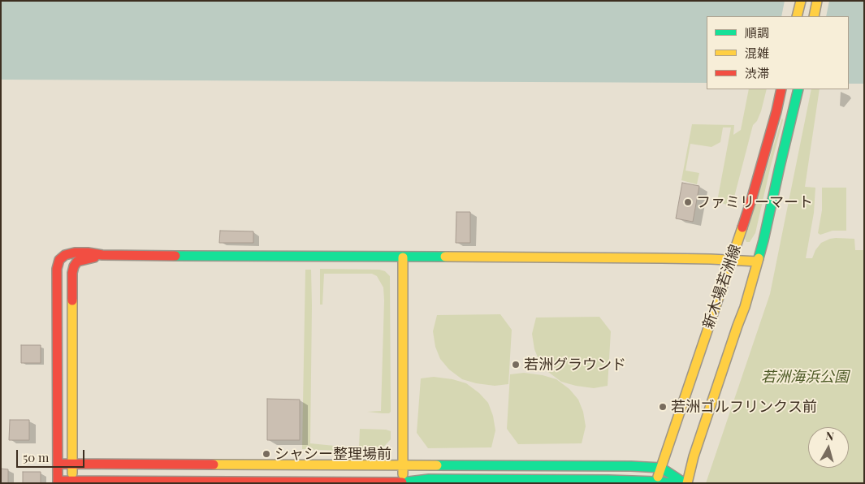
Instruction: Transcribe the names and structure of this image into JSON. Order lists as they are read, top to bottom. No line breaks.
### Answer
{"streets":{"street":["新木場若洲線"]},"parks":["若洲海浜公園"],"places":["ファミリーマート","若洲グラウンド","若洲ゴルフリンクス前","シャシー整理場前"],"legend":["順調","混雑","渋滞"],"scale_bar":"50 m","north":"top"}
